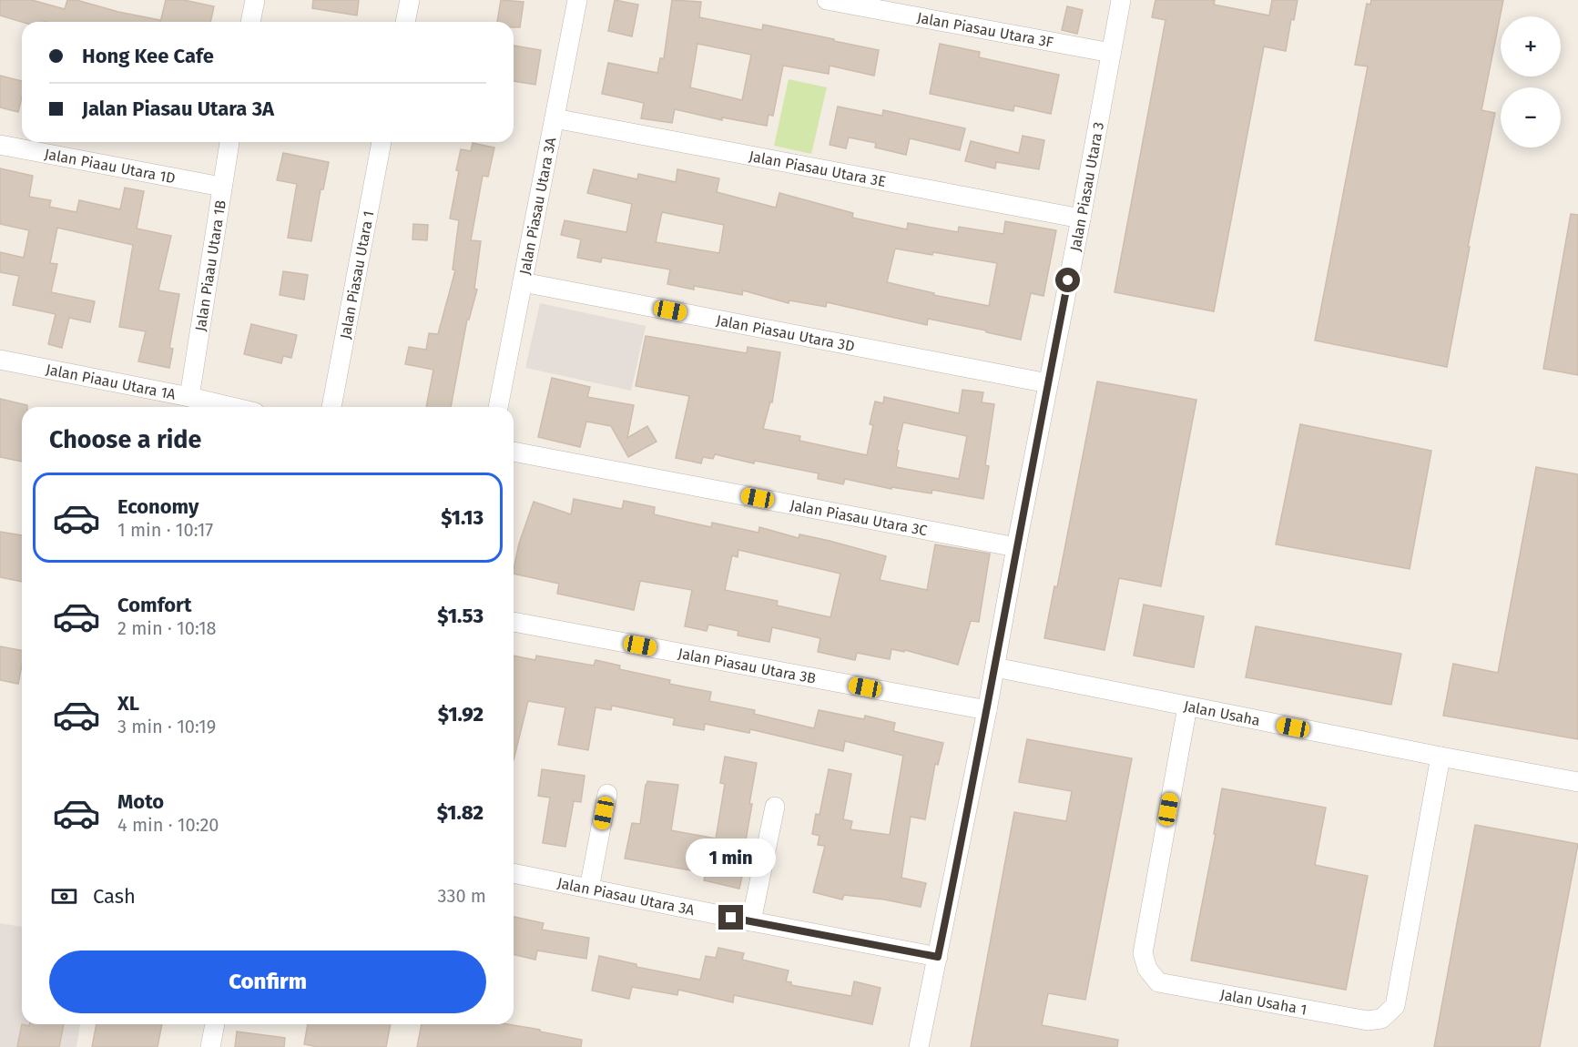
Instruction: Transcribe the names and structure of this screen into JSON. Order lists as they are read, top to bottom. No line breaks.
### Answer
{"streets":{"street":["Jalan Piasau Utara 3F","Jalan Piaau Utara 1D","Jalan Piasau Utara 3E","Jalan Piasau Utara 3","Jalan Piasau Utara 3A","Jalan Piaau Utara 1B","Jalan Piasau Utara 1","Jalan Piasau Utara 3D","Jalan Piaau Utara 1A","Jalan Piasau Utara 3C","Jalan Piasau Utara 3B","Jalan Usaha","Jalan Usaha 1"]},"crossings":[["Jalan Piasau Utara 3F","Jalan Piasau Utara 3"],["Jalan Piaau Utara 1D","Jalan Piaau Utara 1B"],["Jalan Piasau Utara 3E","Jalan Piasau Utara 3"],["Jalan Piasau Utara 3E","Jalan Piasau Utara 3A"],["Jalan Piasau Utara 3","Jalan Piasau Utara 3A"],["Jalan Piasau Utara 3","Jalan Piasau Utara 3D"],["Jalan Piasau Utara 3","Jalan Piasau Utara 3C"],["Jalan Piasau Utara 3","Jalan Piasau Utara 3B"],["Jalan Piasau Utara 3","Jalan Usaha"],["Jalan Piasau Utara 3A","Jalan Piasau Utara 3D"],["Jalan Piaau Utara 1B","Jalan Piaau Utara 1A"],["Jalan Usaha","Jalan Usaha 1"]],"page":{"map_buttons":["+","−"],"banner":["Hong Kee Cafe","Jalan Piasau Utara 3A"],"heading":"Choose a ride","list":[{"name":"Economy","note":"1 min · 10:17","value":"$1.13"},{"name":"Comfort","note":"2 min · 10:18","value":"$1.53"},{"name":"XL","note":"3 min · 10:19","value":"$1.92"},{"name":"Moto","note":"4 min · 10:20","value":"$1.82"}],"bubble":"1 min","pay":["Cash","330 m"],"buttons":"Confirm"}}
